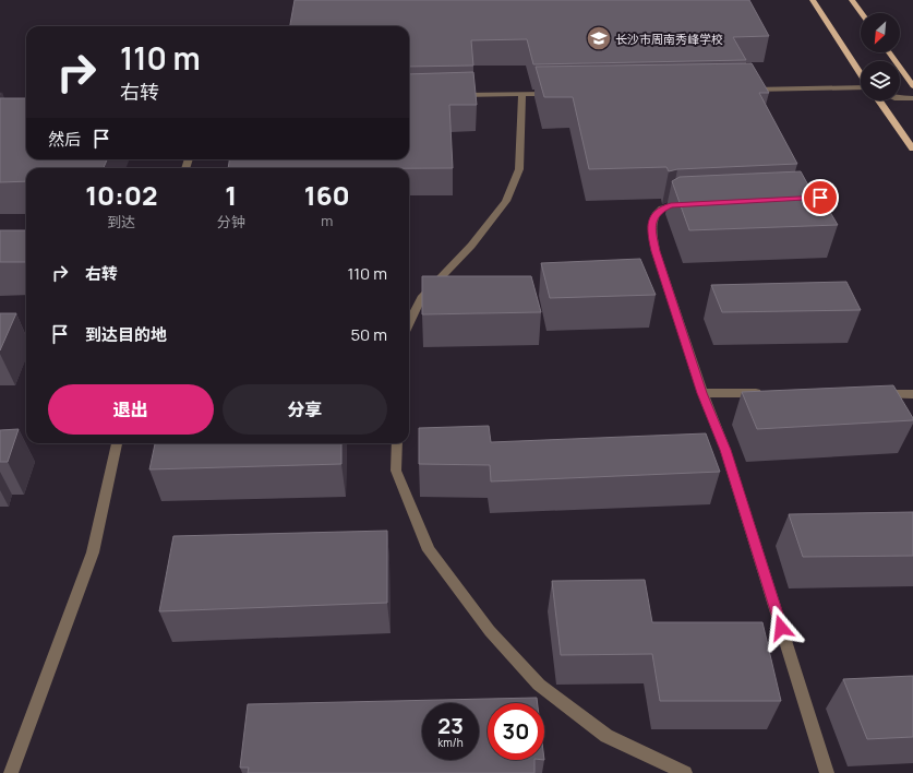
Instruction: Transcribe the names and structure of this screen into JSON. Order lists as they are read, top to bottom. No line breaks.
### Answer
{"places":{"school or university":["长沙市周南秀峰学校"]},"north":"bottom left","page":{"turn":["110 m","右转"],"then":"然后","eta":["10:02","到达","1","分钟","160","m"],"list":[{"name":"右转","value":"110 m"},{"name":"到达目的地","value":"50 m"}],"buttons":["退出","分享"],"speed":"23 km/h","limit":"30"}}
